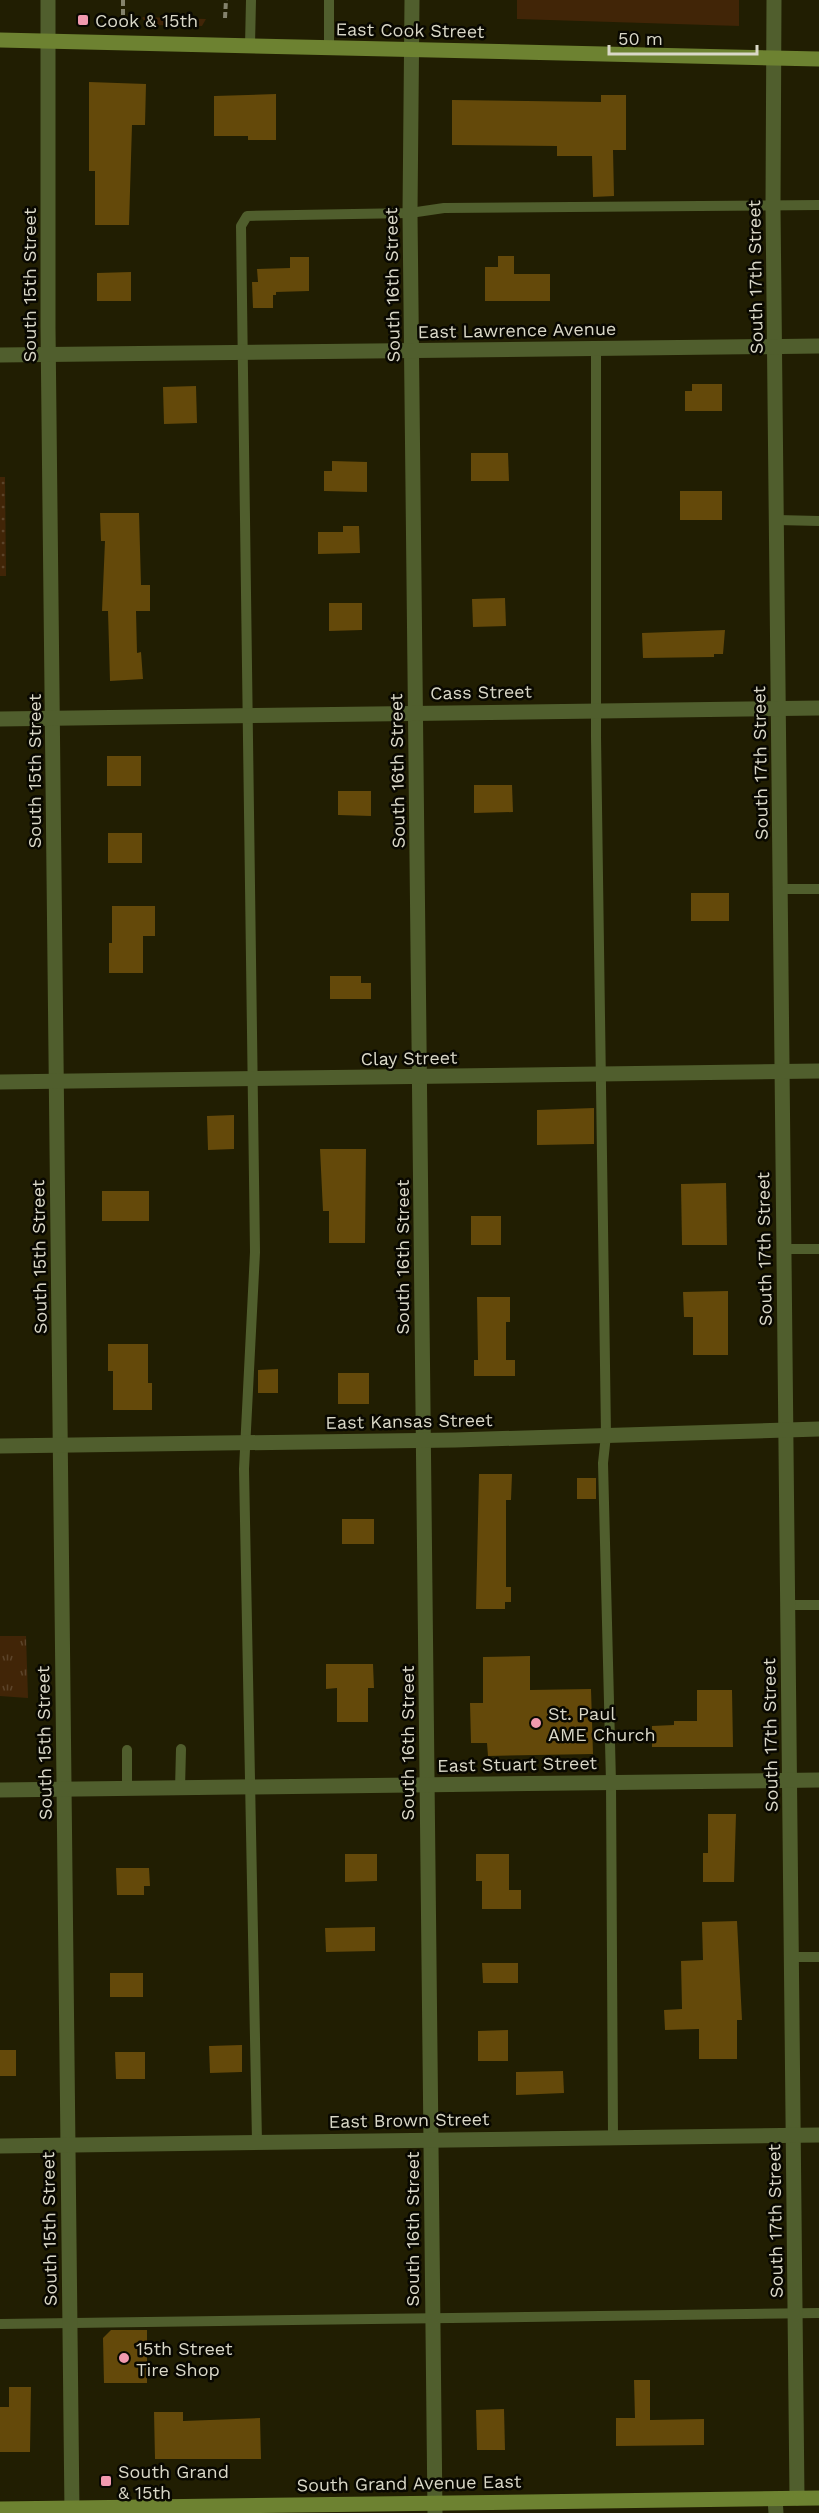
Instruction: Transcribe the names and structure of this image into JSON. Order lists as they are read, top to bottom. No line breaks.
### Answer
{"streets":{"street":["East Cook Street","South 17th Street","South 15th Street","South 16th Street","East Lawrence Avenue","Cass Street","Clay Street","East Kansas Street","East Stuart Street","East Brown Street","South Grand Avenue East"]},"crossings":[["East Cook Street","South 17th Street"],["East Cook Street","South 15th Street"],["East Cook Street","South 16th Street"],["South 17th Street","East Lawrence Avenue"],["South 17th Street","Cass Street"],["South 17th Street","Clay Street"],["South 17th Street","East Kansas Street"],["South 17th Street","East Stuart Street"],["South 17th Street","East Brown Street"],["South 17th Street","South Grand Avenue East"],["South 15th Street","East Lawrence Avenue"],["South 15th Street","Cass Street"],["South 15th Street","Clay Street"],["South 15th Street","East Kansas Street"],["South 15th Street","East Stuart Street"],["South 15th Street","East Brown Street"],["South 15th Street","South Grand Avenue East"],["South 16th Street","East Lawrence Avenue"],["South 16th Street","Cass Street"],["South 16th Street","Clay Street"],["South 16th Street","East Kansas Street"],["South 16th Street","East Stuart Street"],["South 16th Street","East Brown Street"],["South 16th Street","South Grand Avenue East"]],"places":{"transit":["Cook & 15th","South Grand & 15th"],"other":["St. Paul AME Church","15th Street Tire Shop"]},"scale_bar":"50 m"}
